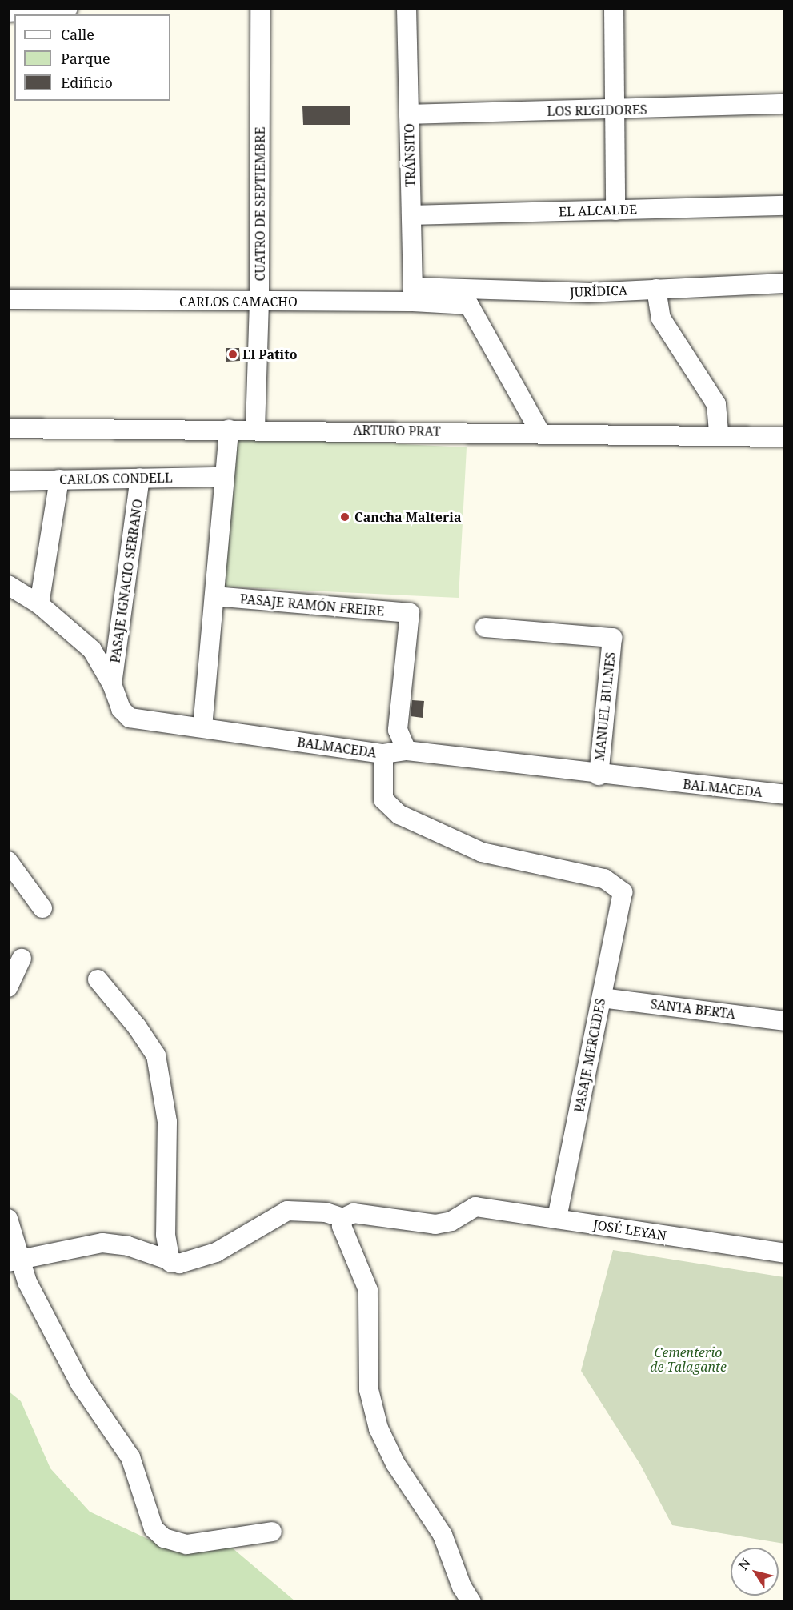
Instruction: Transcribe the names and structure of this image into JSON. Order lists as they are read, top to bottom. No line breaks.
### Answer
{"streets":{"street":["LOS REGIDORES","TRÁNSITO","CUATRO DE SEPTIEMBRE","EL ALCALDE","JURÍDICA","CARLOS CAMACHO","ARTURO PRAT","CARLOS CONDELL","PASAJE IGNACIO SERRANO","PASAJE RAMÓN FREIRE","MANUEL BULNES","BALMACEDA","SANTA BERTA","PASAJE MERCEDES","JOSÉ LEYAN"]},"crossings":[["LOS REGIDORES","TRÁNSITO"],["TRÁNSITO","EL ALCALDE"],["TRÁNSITO","JURÍDICA"],["TRÁNSITO","CARLOS CAMACHO"],["CUATRO DE SEPTIEMBRE","CARLOS CAMACHO"],["CUATRO DE SEPTIEMBRE","ARTURO PRAT"],["JURÍDICA","CARLOS CAMACHO"],["CARLOS CAMACHO","ARTURO PRAT"],["CARLOS CONDELL","PASAJE IGNACIO SERRANO"],["PASAJE IGNACIO SERRANO","BALMACEDA"],["PASAJE RAMÓN FREIRE","BALMACEDA"],["MANUEL BULNES","BALMACEDA"],["BALMACEDA","PASAJE MERCEDES"],["SANTA BERTA","PASAJE MERCEDES"],["PASAJE MERCEDES","JOSÉ LEYAN"]],"parks":["Cementerio de Talagante"],"places":["El Patito","Cancha Malteria"],"legend":["Calle","Parque","Edificio"],"north":"top left"}
